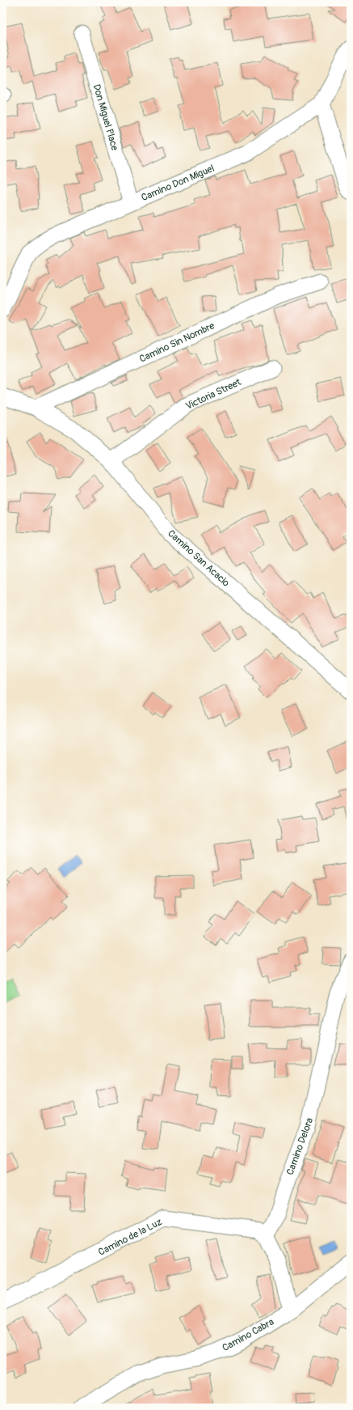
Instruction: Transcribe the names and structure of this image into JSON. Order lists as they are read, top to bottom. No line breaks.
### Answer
{"streets":{"street":["Don Miguel Place","Camino Don Miguel","Camino Sin Nombre","Victoria Street","Camino San Acacio","Camino Delora","Camino de la Luz","Camino Cabra"]},"crossings":[["Don Miguel Place","Camino Don Miguel"],["Camino Sin Nombre","Camino San Acacio"],["Victoria Street","Camino San Acacio"],["Camino Delora","Camino de la Luz"]]}
